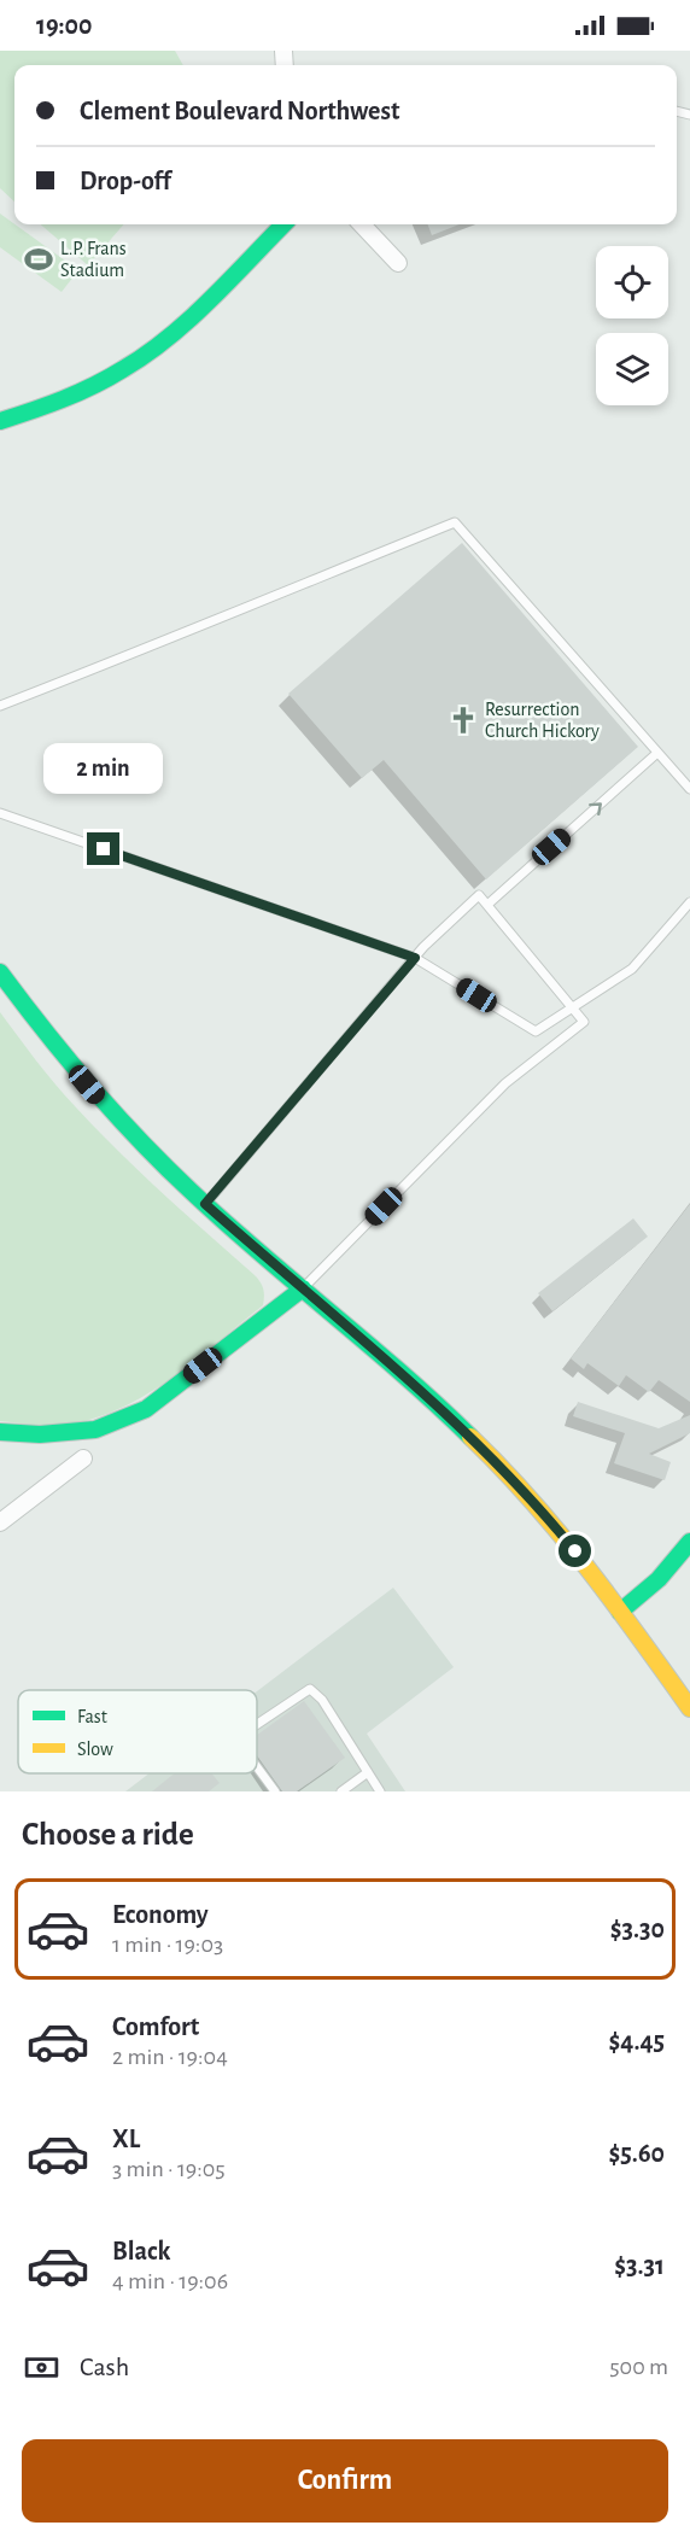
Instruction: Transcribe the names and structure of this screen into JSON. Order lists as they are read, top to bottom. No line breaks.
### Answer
{"places":{"sports":["L.P. Frans Stadium"],"church":["Resurrection Church Hickory"]},"legend":["Fast","Slow"],"page":{"status":"19:00","banner":["Clement Boulevard Northwest","Drop-off"],"bubble":"2 min","heading":"Choose a ride","list":[{"name":"Economy","note":"1 min · 19:03","value":"$3.30"},{"name":"Comfort","note":"2 min · 19:04","value":"$4.45"},{"name":"XL","note":"3 min · 19:05","value":"$5.60"},{"name":"Black","note":"4 min · 19:06","value":"$3.31"}],"pay":["Cash","500 m"],"buttons":"Confirm"}}
